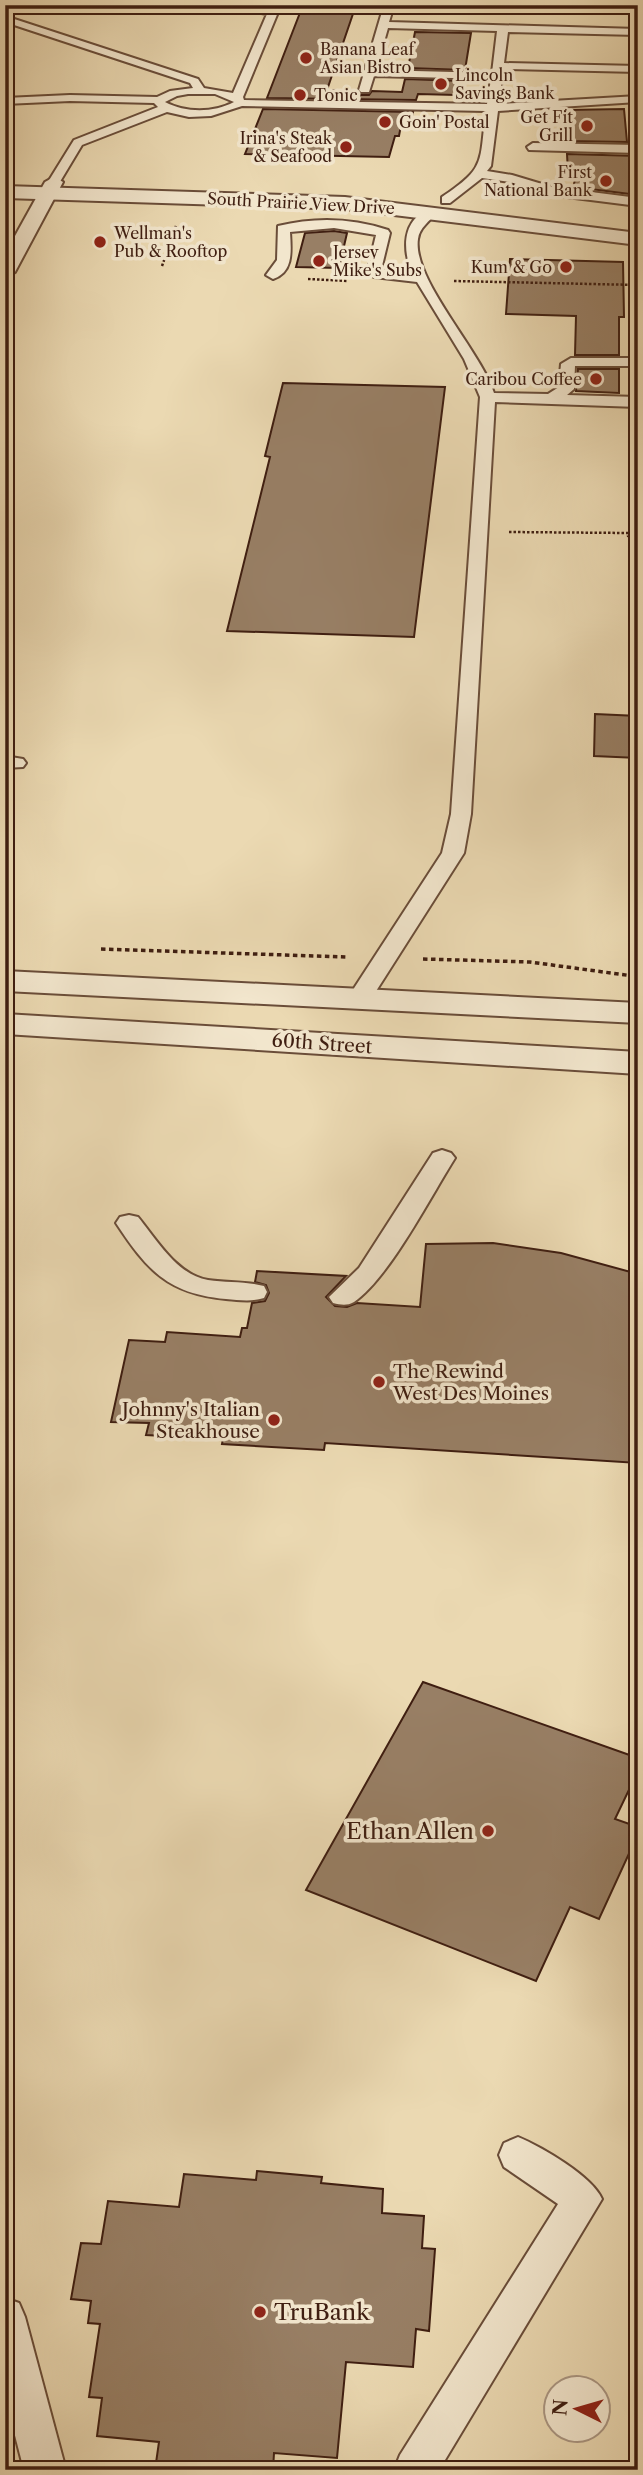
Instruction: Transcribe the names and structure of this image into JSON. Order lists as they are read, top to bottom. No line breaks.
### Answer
{"streets":{"street":["South Prairie View Drive","60th Street"]},"places":["Banana Leaf Asian Bistro","Lincoln Savings Bank","Tonic","Goin' Postal","Get Fit Grill","Irina's Steak & Seafood","First National Bank","Wellman's Pub & Rooftop","Jersey Mike's Subs","Kum & Go","Caribou Coffee","The Rewind West Des Moines","Johnny's Italian Steakhouse","Ethan Allen","TruBank"],"north":"left"}
